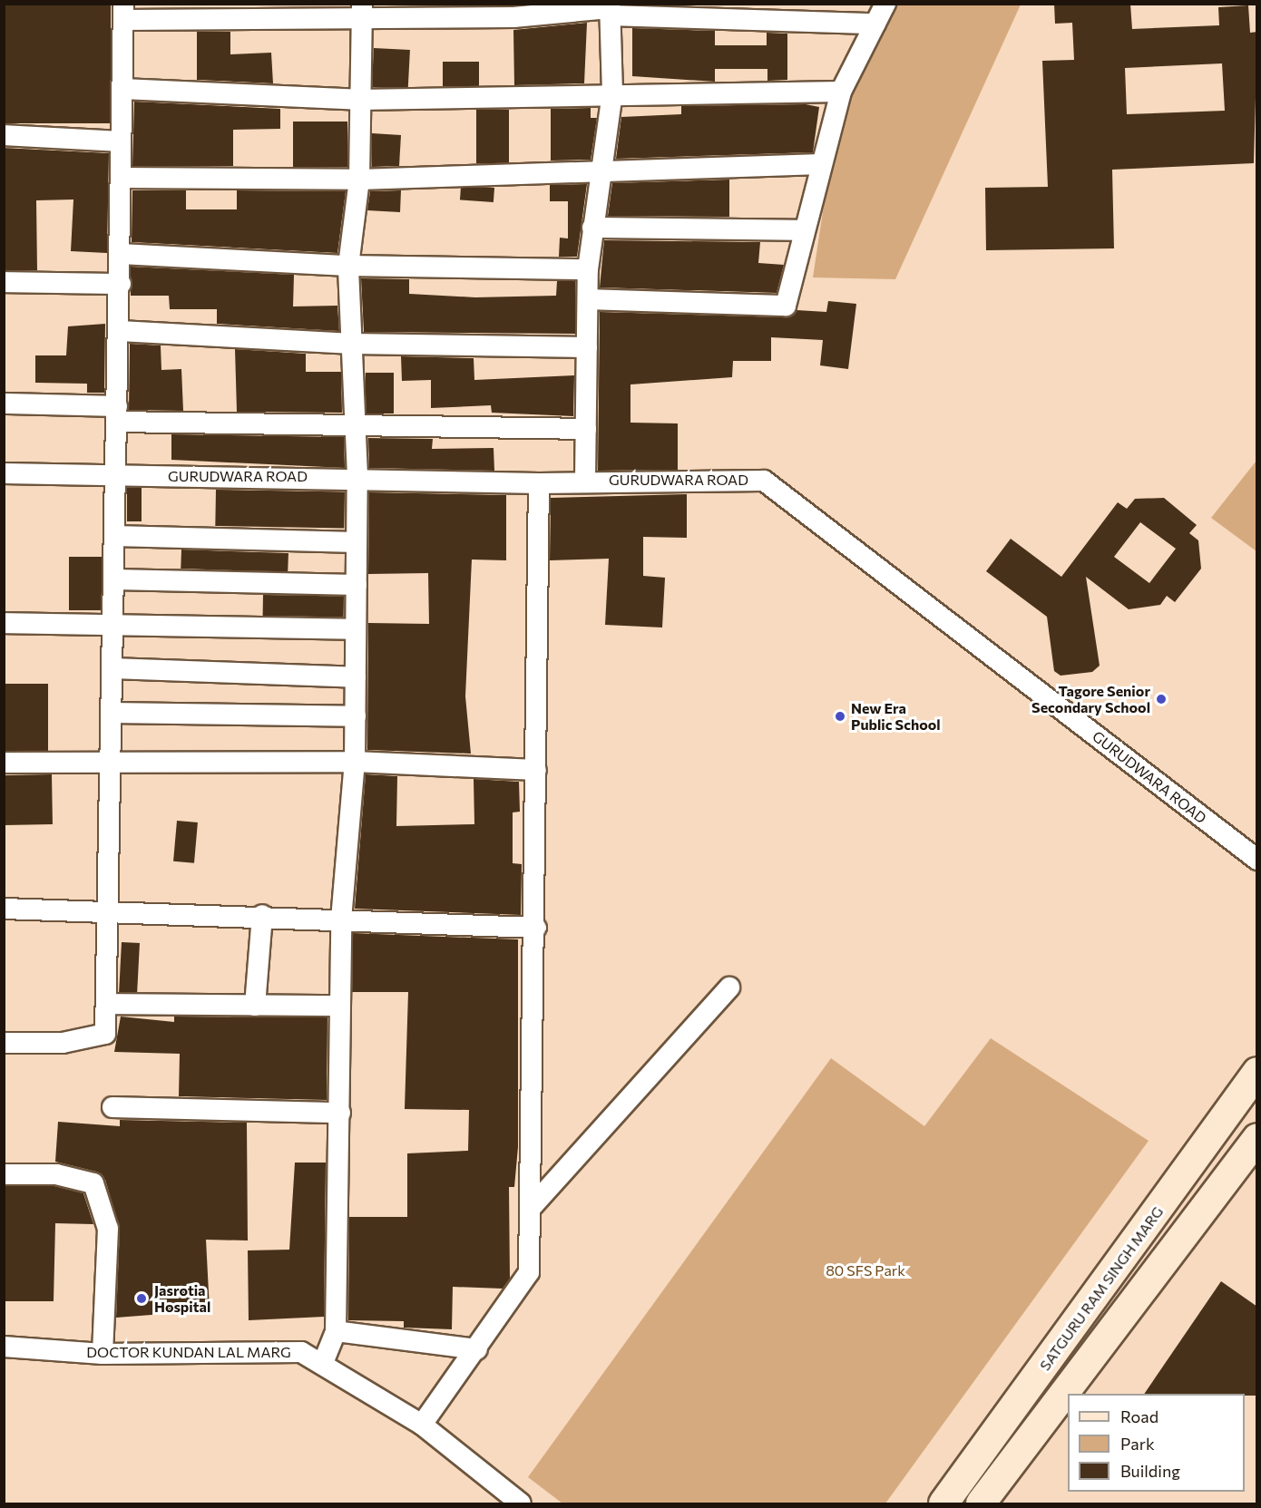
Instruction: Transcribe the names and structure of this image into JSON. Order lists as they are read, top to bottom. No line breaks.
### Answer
{"streets":{"main road":["SATGURU RAM SINGH MARG"],"street":["GURUDWARA ROAD","DOCTOR KUNDAN LAL MARG"]},"parks":["80 SFS Park"],"places":["Tagore Senior Secondary School","New Era Public School","Jasrotia Hospital"],"legend":["Road","Park","Building"]}
